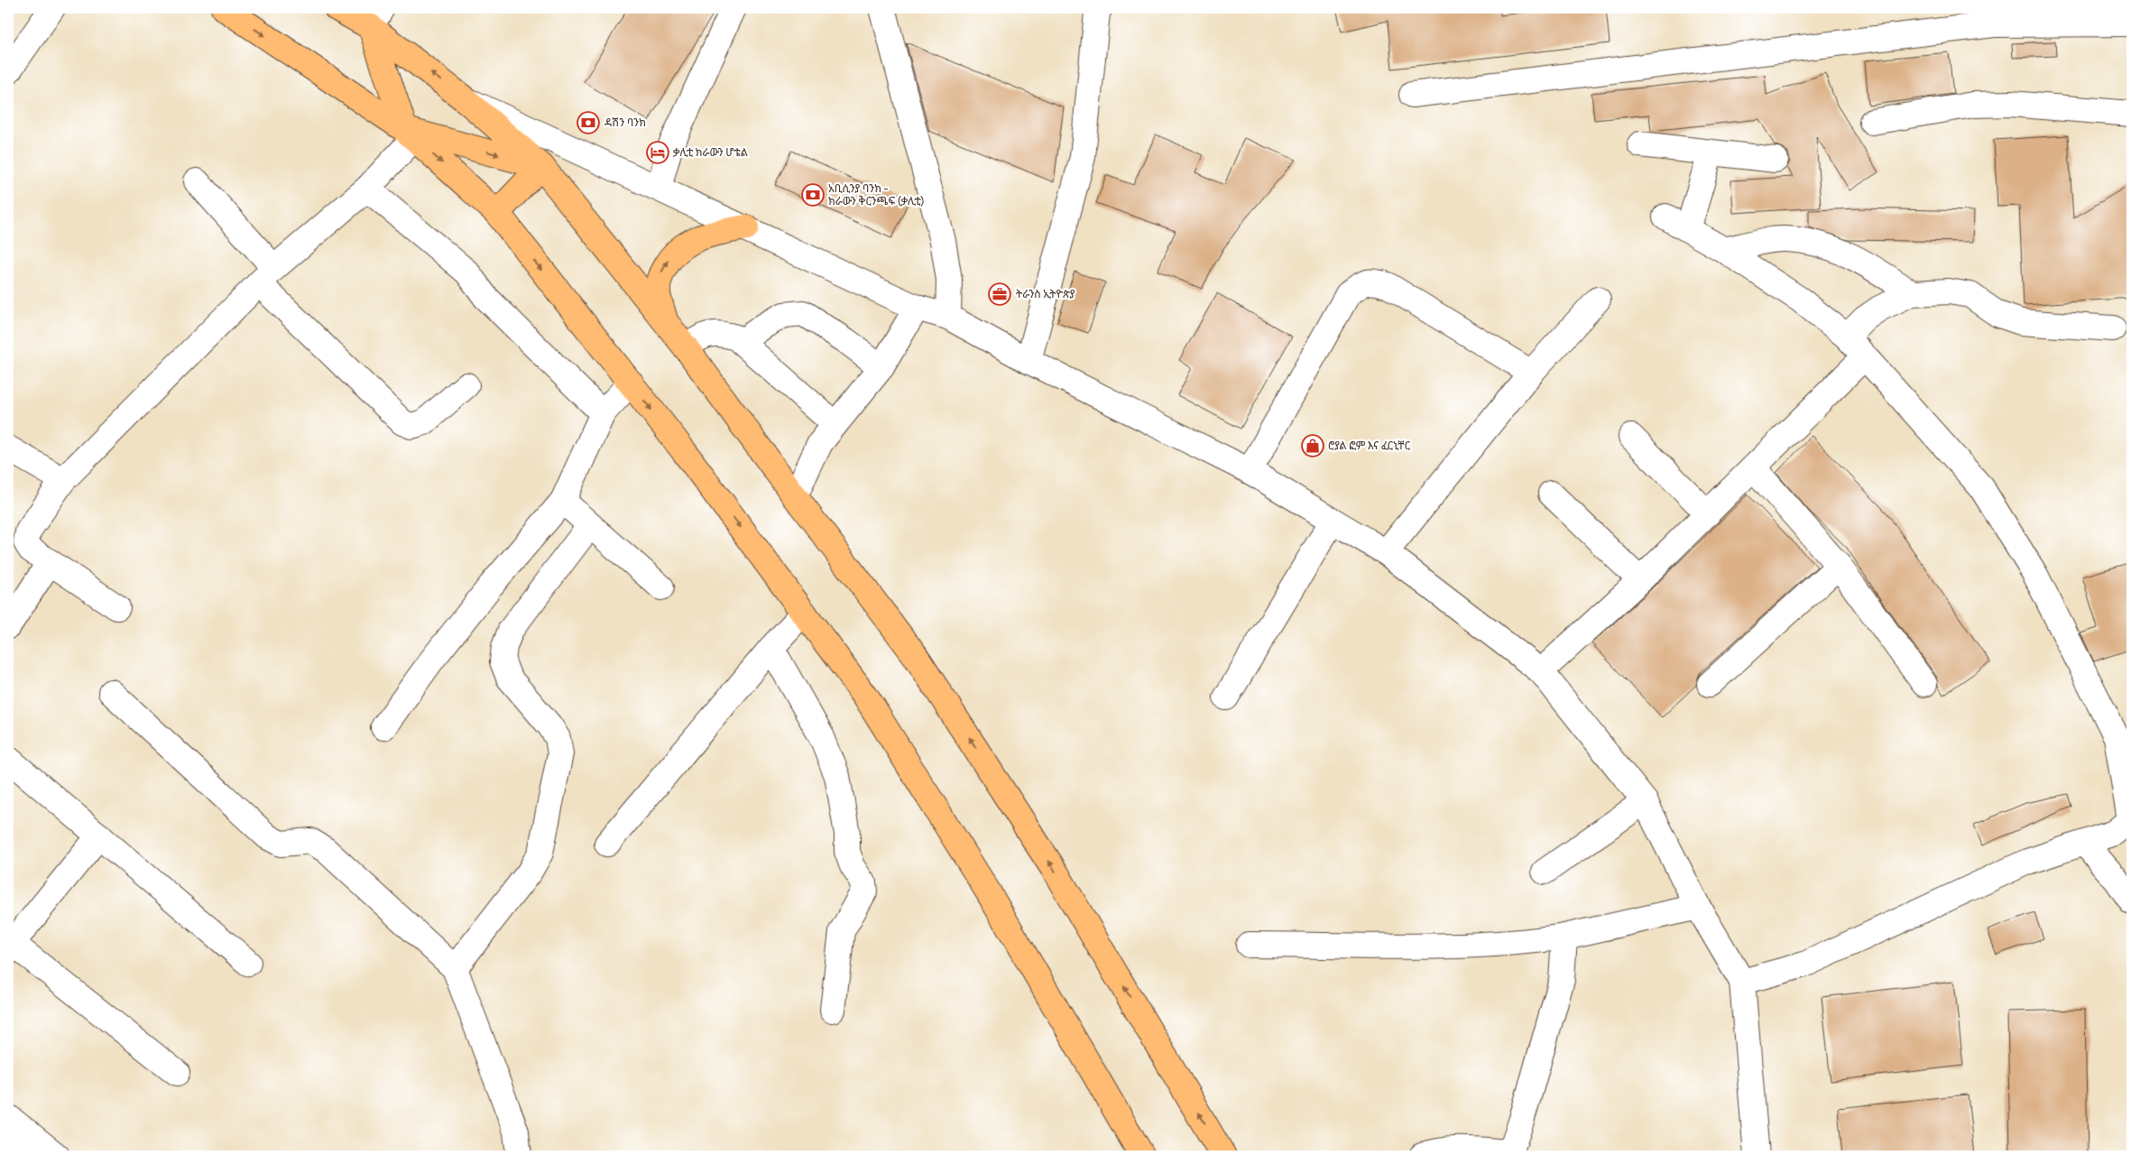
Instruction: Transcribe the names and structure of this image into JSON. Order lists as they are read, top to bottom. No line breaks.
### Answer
{"places":{"bank":["ዳሽን ባንክ","አቢሲንያ ባንክ - ክራውን ቅርንጫፍ (ቃሊቲ)"],"hotel":["ቃሊቲ ክራውን ሆቴል"],"office":["ትራንስ ኢትዮጵያ"],"shop":["ሮያል ፎም እና ፈርኒቸር"]}}
